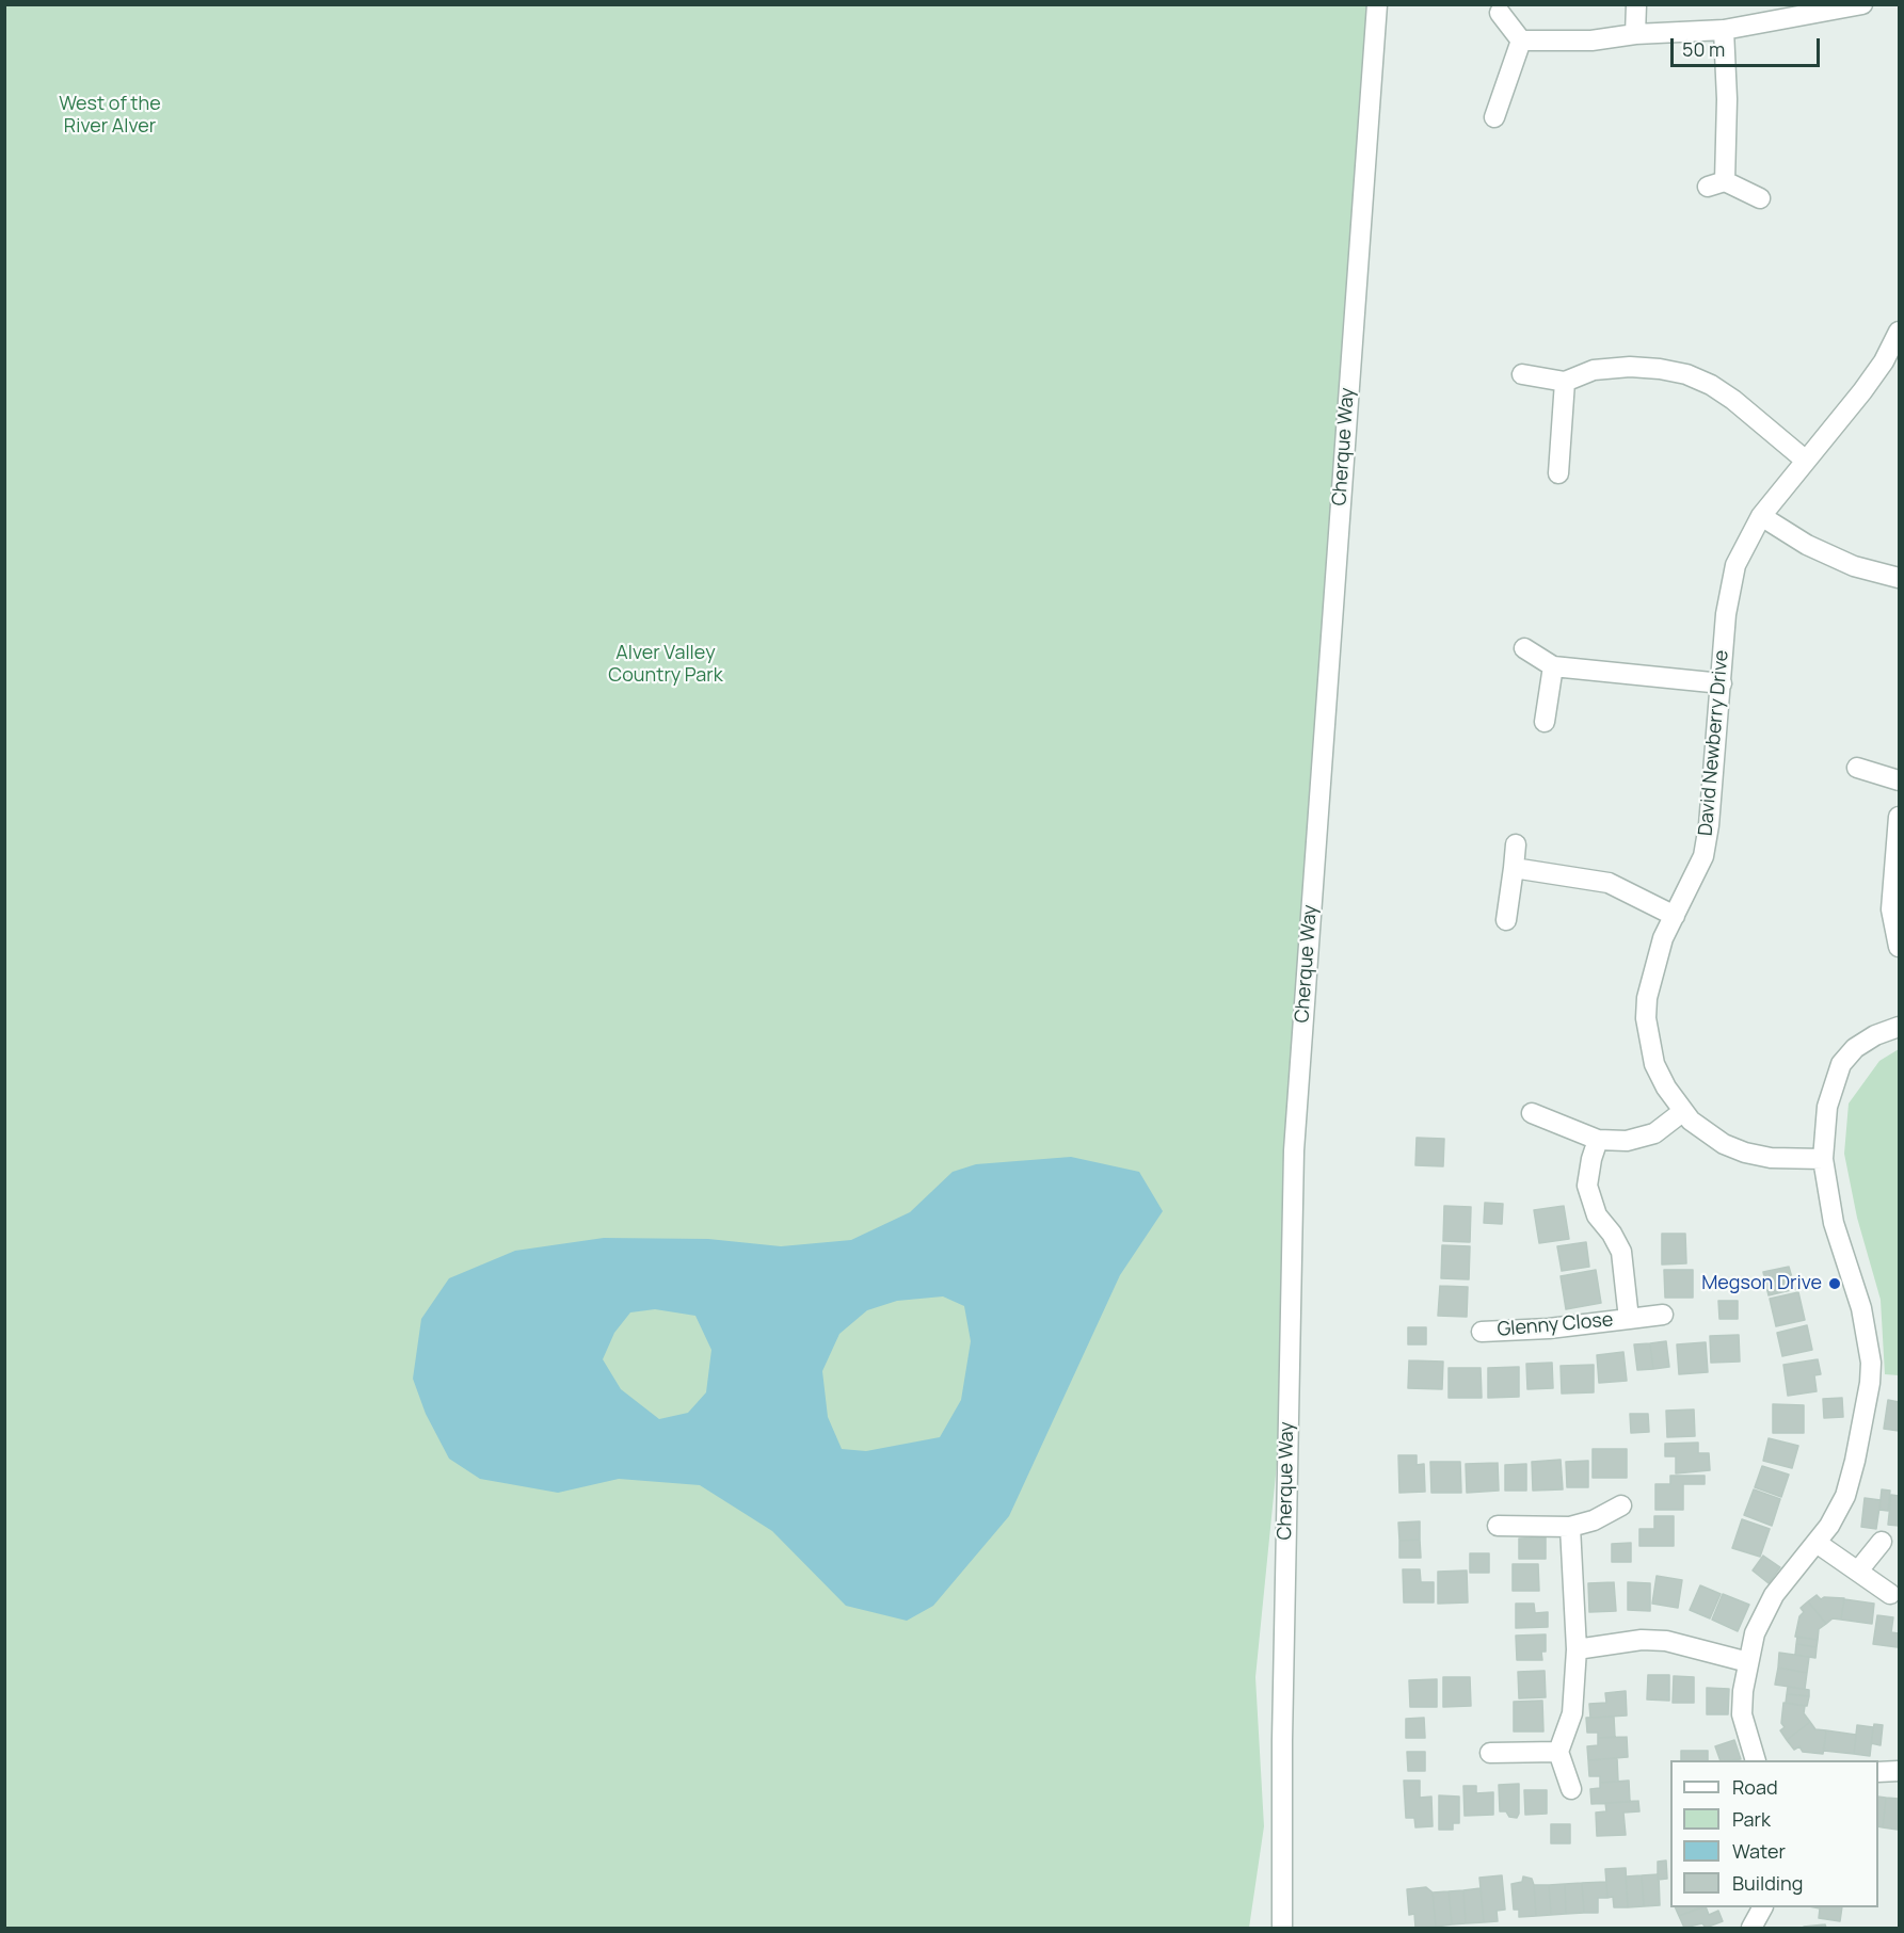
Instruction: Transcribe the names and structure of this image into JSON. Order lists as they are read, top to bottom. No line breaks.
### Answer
{"streets":{"street":["Cherque Way","David Newberry Drive","Glenny Close"]},"parks":["West of the River Alver","Alver Valley Country Park"],"places":["Megson Drive"],"legend":["Road","Park","Water","Building"],"scale_bar":"50 m"}
